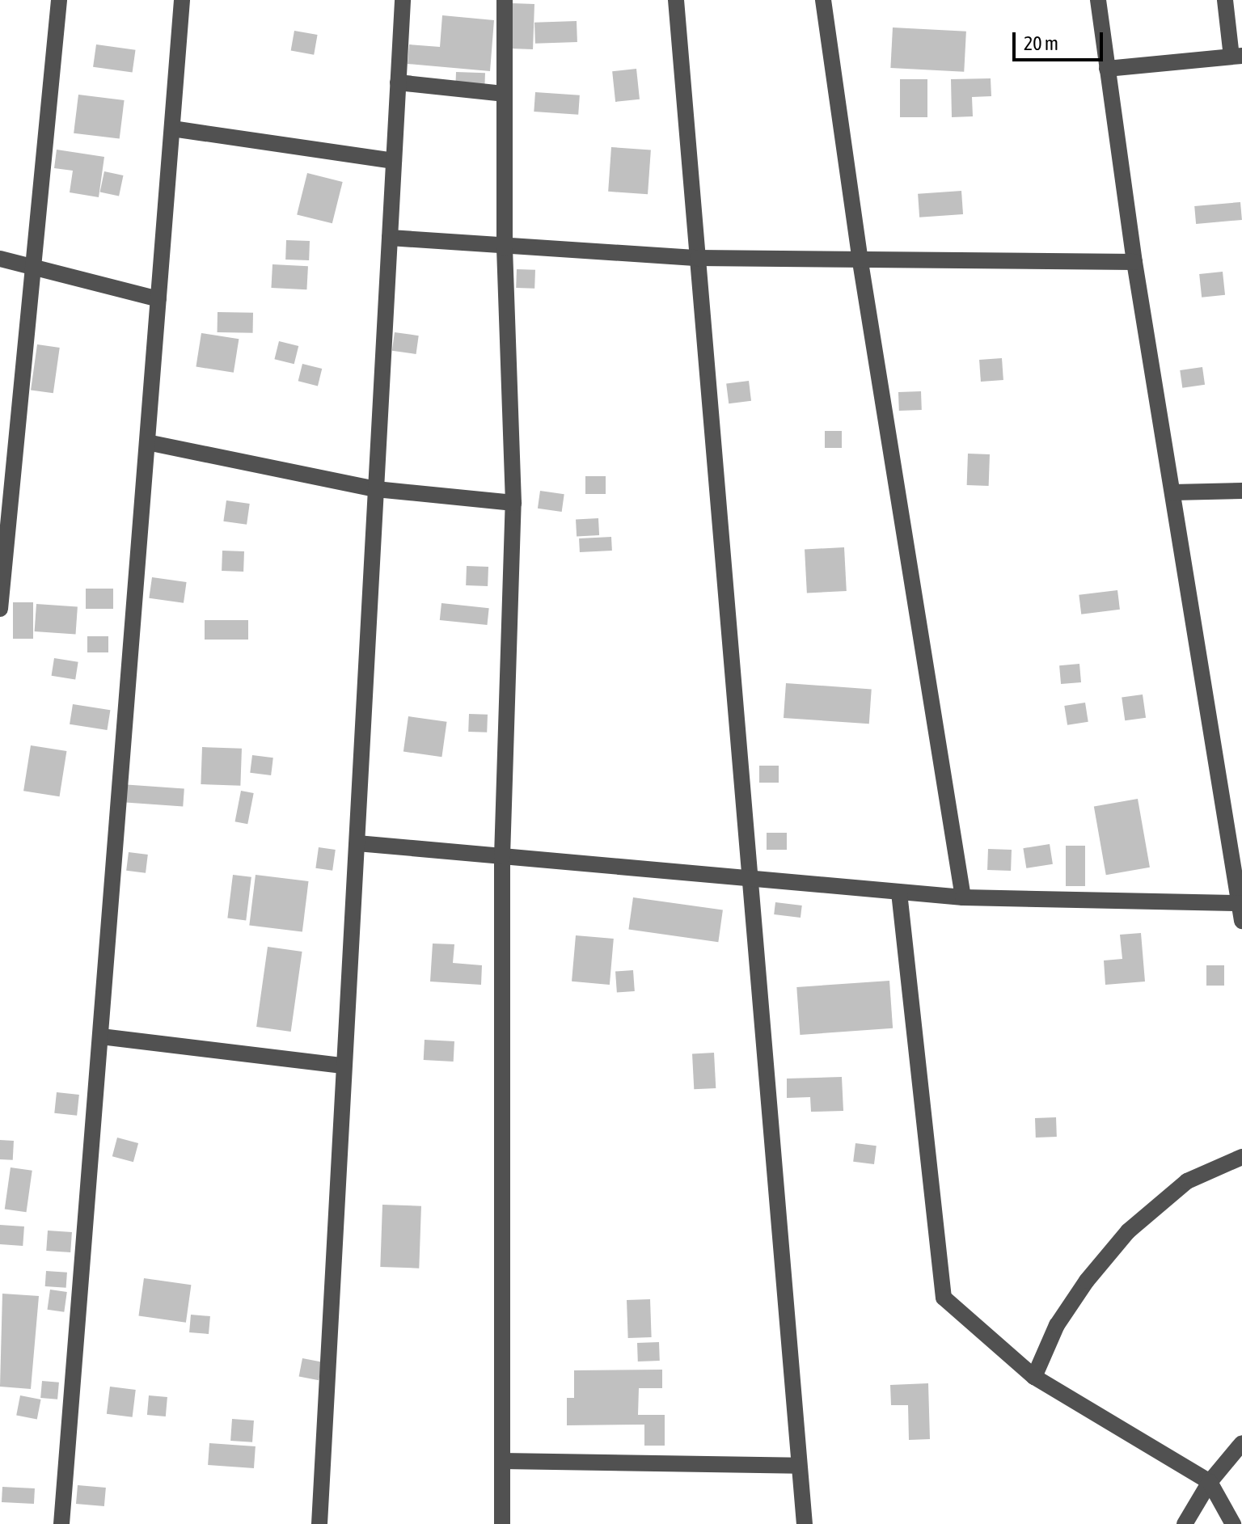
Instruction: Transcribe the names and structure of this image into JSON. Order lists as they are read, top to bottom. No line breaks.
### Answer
{"scale_bar":"20 m"}
